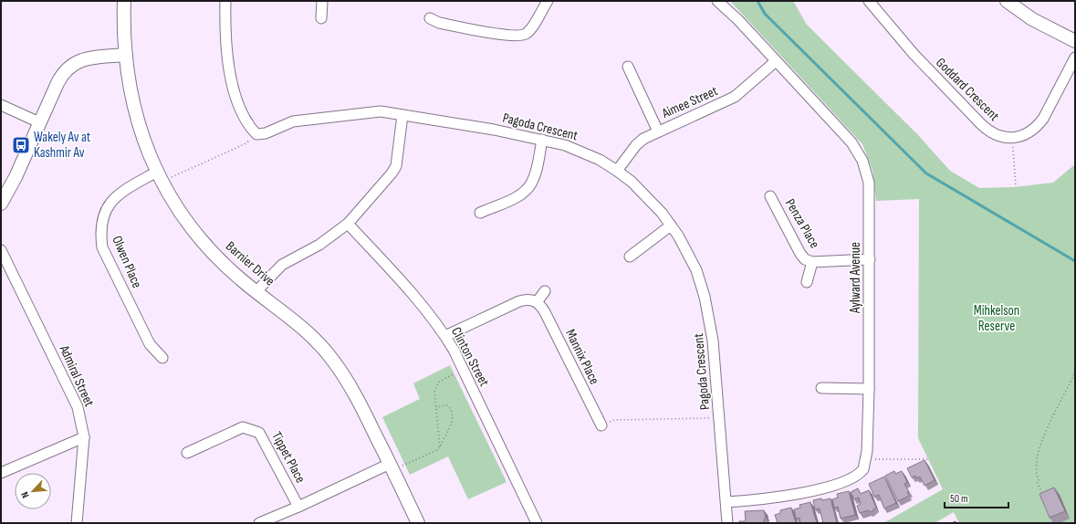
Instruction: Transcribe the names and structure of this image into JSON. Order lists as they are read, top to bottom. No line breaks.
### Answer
{"streets":{"street":["Goddard Crescent","Aimee Street","Pagoda Crescent","Penza Place","Olwen Place","Barnier Drive","Aylward Avenue","Clinton Street","Mannix Place","Admiral Street","Tippet Place"]},"crossings":[["Aimee Street","Pagoda Crescent"],["Aimee Street","Aylward Avenue"],["Pagoda Crescent","Aylward Avenue"],["Penza Place","Aylward Avenue"],["Olwen Place","Barnier Drive"]],"parks":["Mihkelson Reserve"],"places":{"bus stop":["Wakely Av at Kashmir Av"]},"scale_bar":"50 m","north":"bottom left"}
